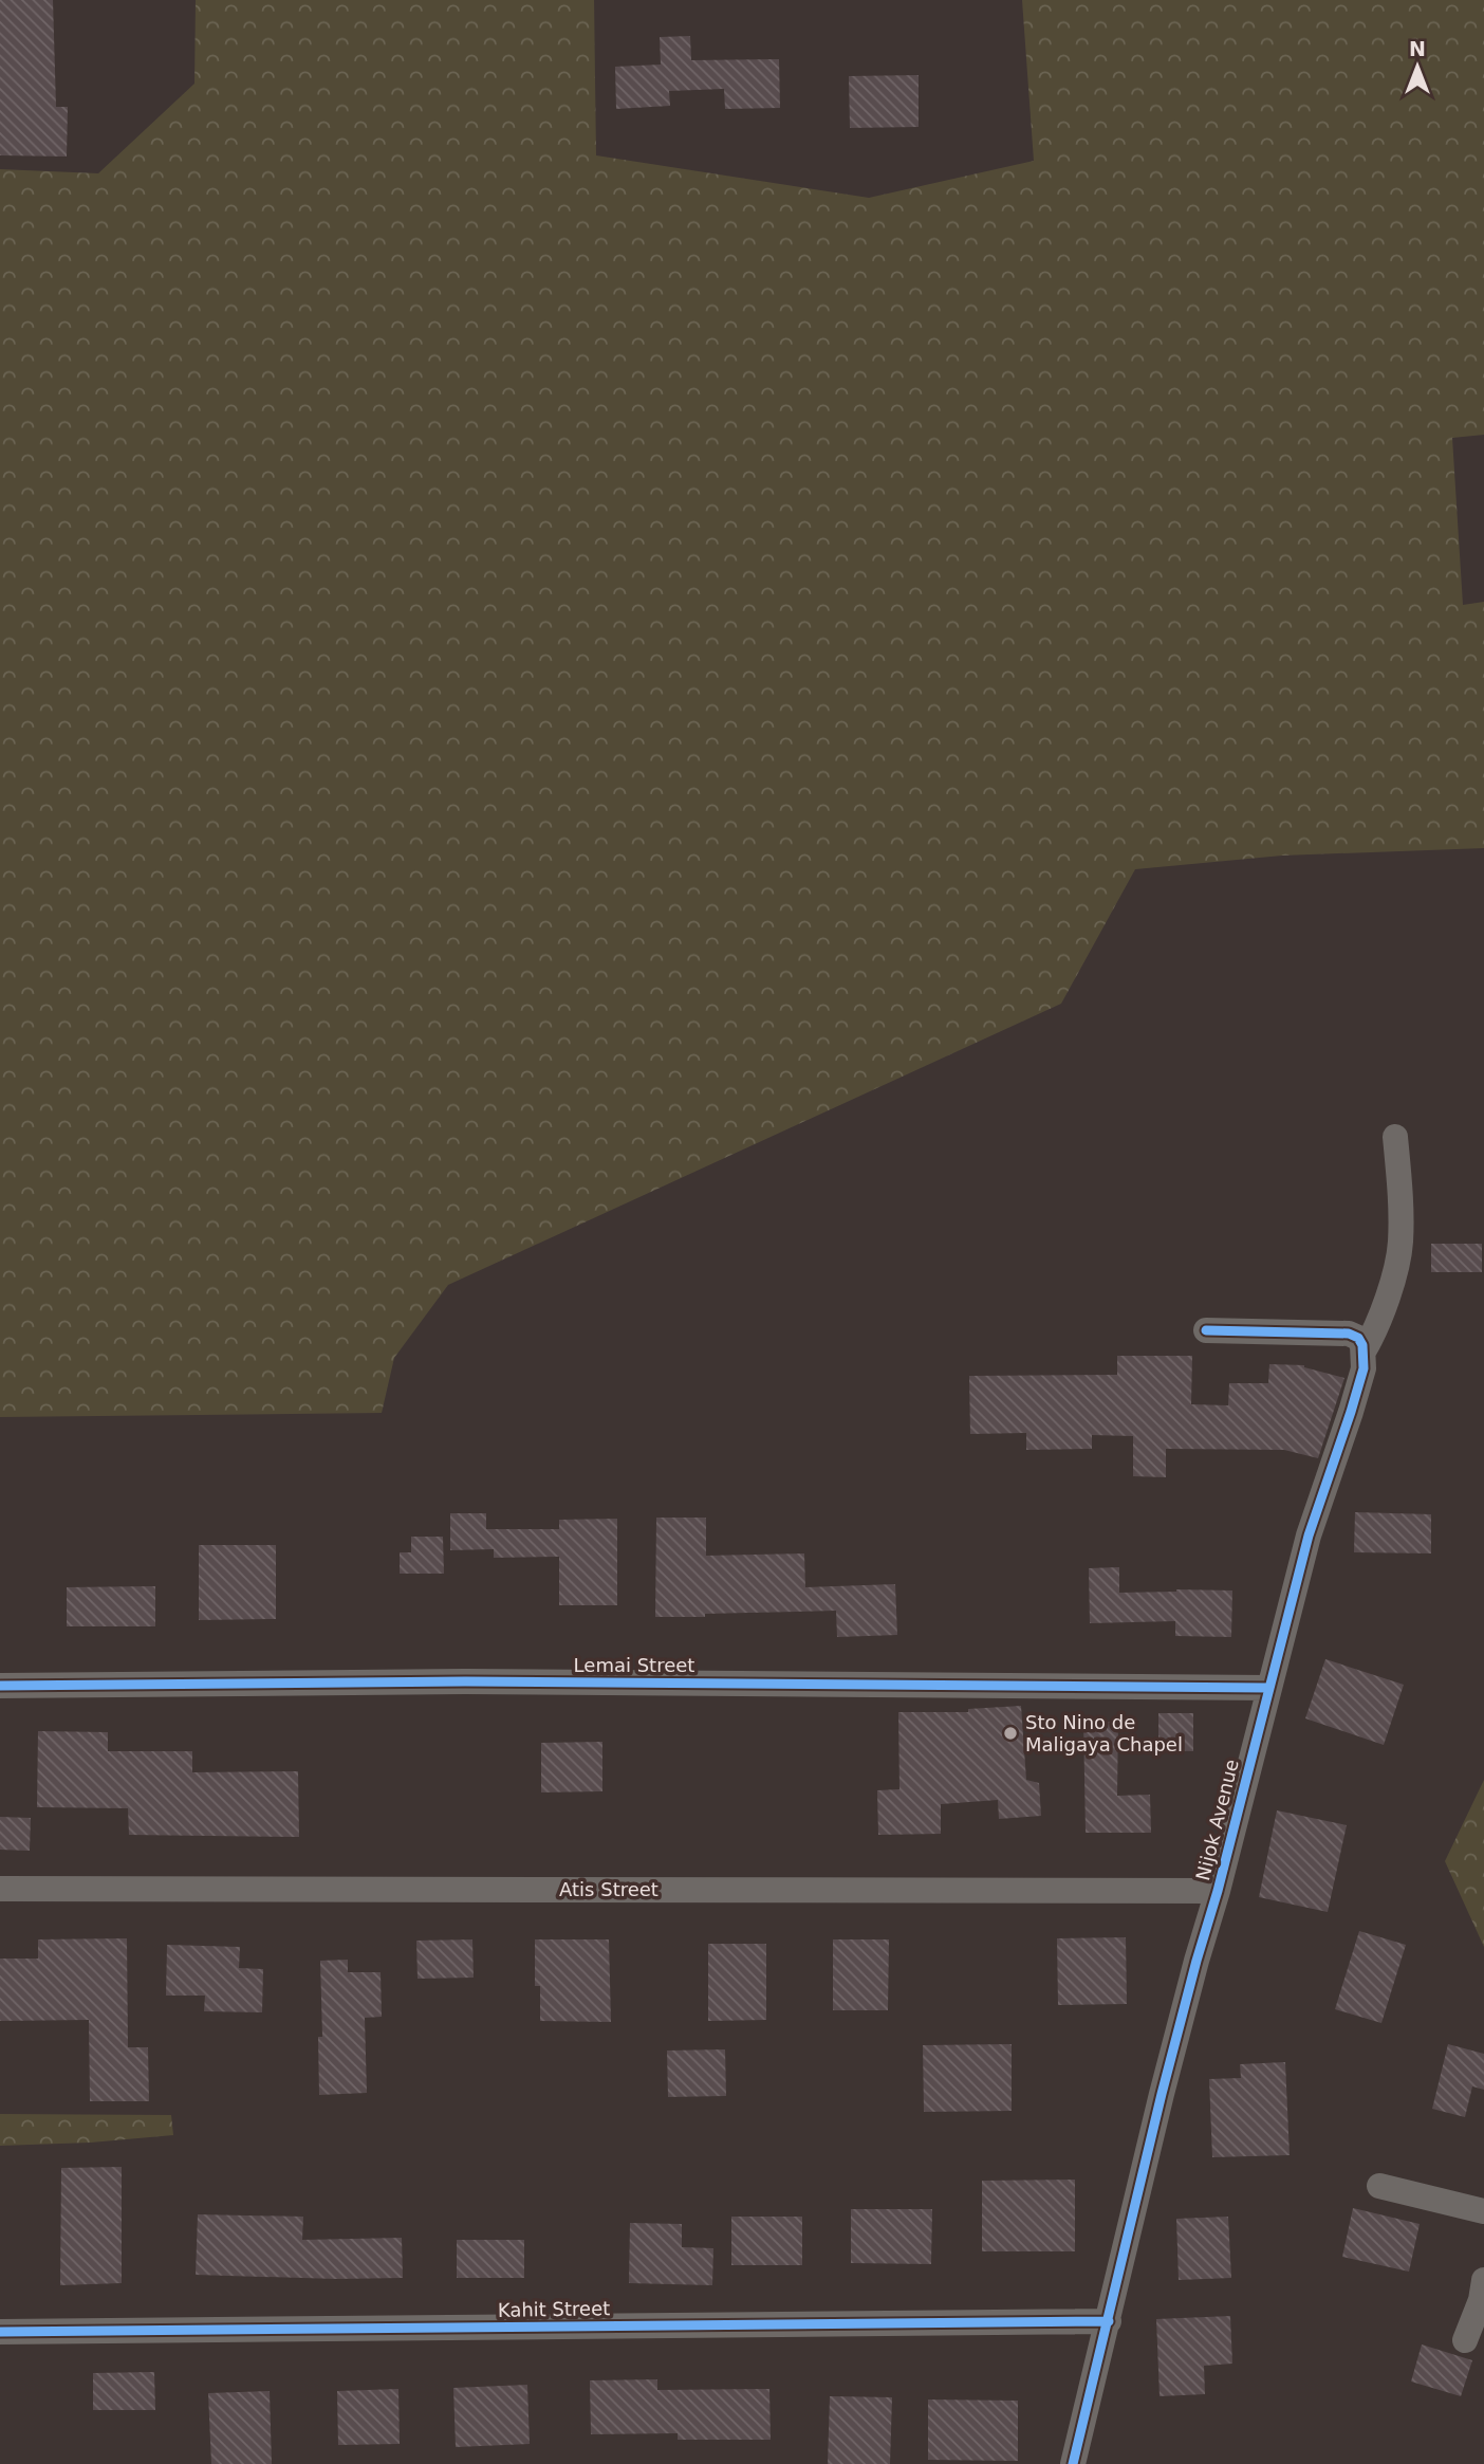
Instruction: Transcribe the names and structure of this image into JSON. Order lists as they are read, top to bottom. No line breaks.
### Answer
{"streets":{"street":["Lemai Street","Nijok Avenue","Atis Street","Kahit Street"]},"crossings":[["Lemai Street","Nijok Avenue"],["Nijok Avenue","Atis Street"],["Nijok Avenue","Kahit Street"]],"places":["Sto Nino de Maligaya Chapel"],"north":"top"}
